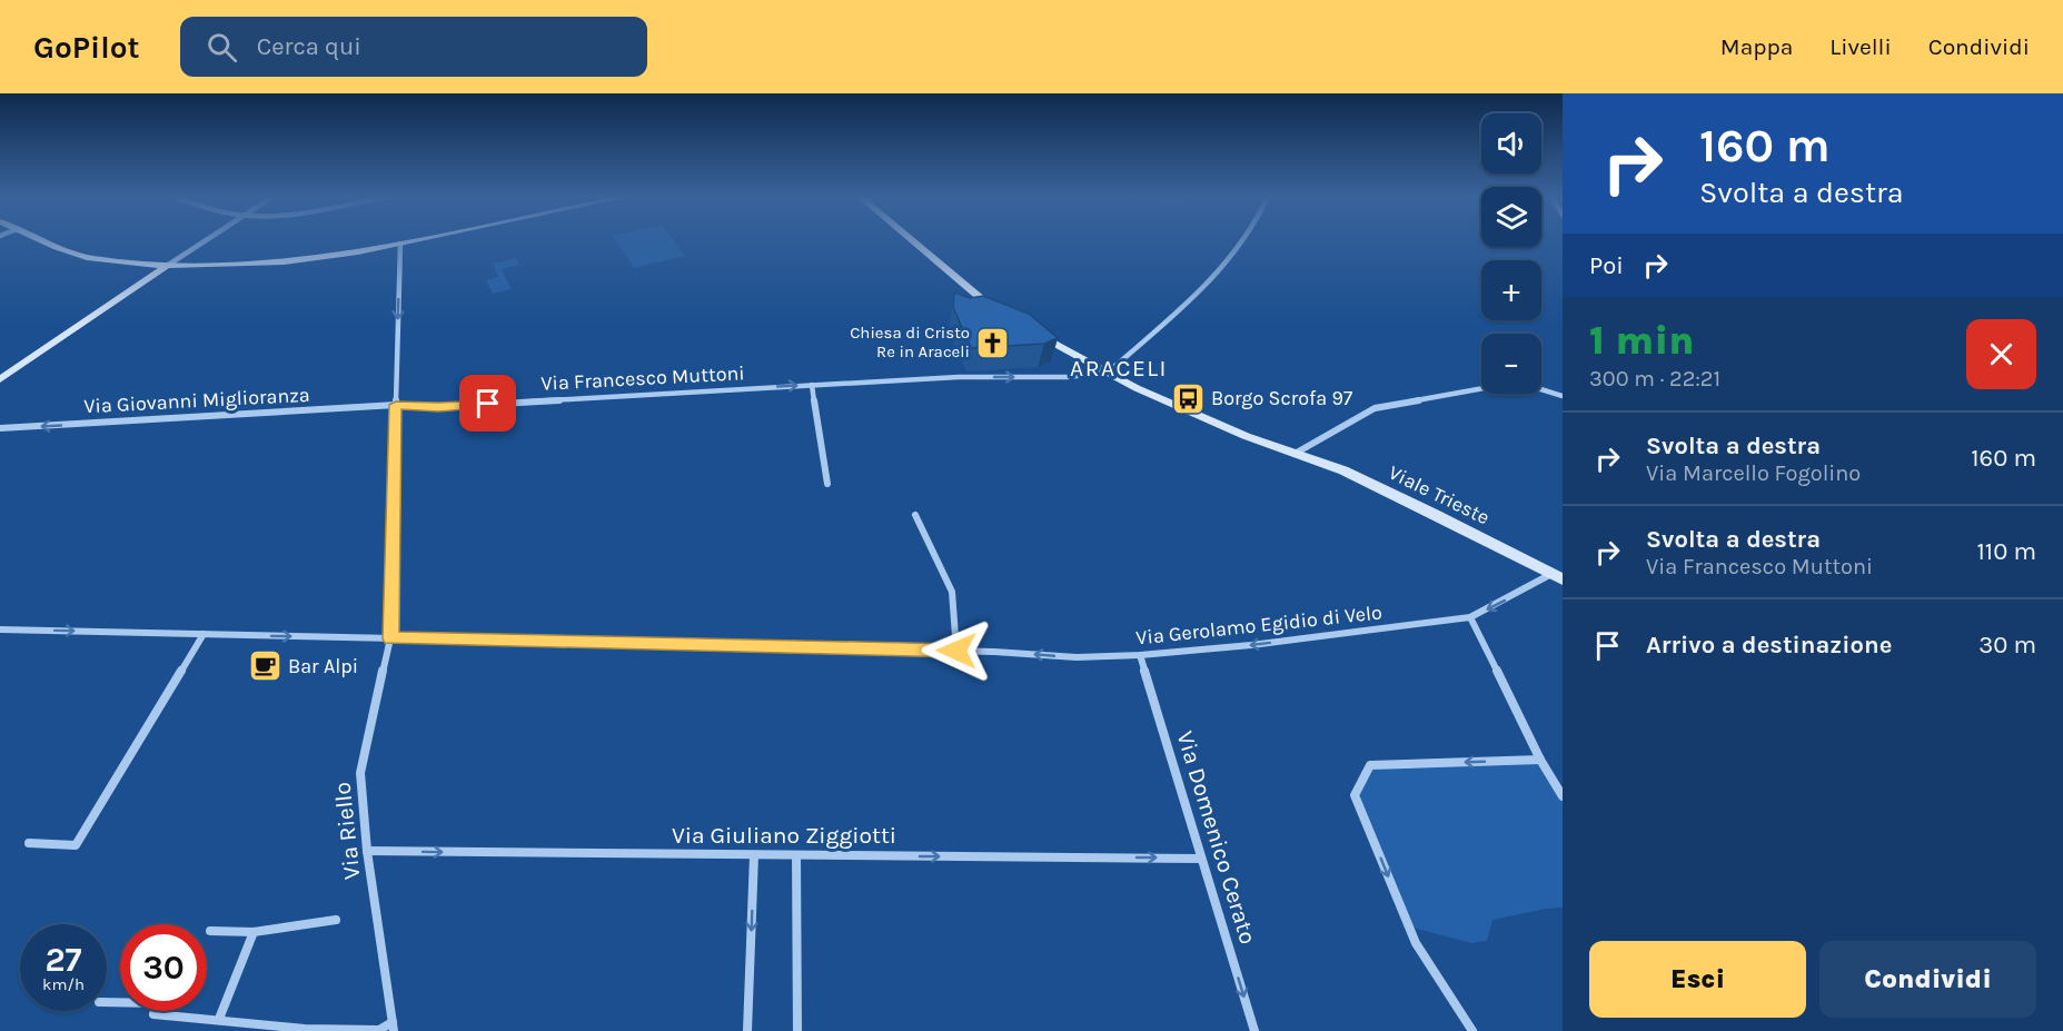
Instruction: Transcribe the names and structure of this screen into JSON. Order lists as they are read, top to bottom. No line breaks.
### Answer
{"streets":{"main road":["Viale Trieste"],"street":["Via Francesco Muttoni","Via Giovanni Miglioranza","Via Gerolamo Egidio di Velo","Via Riello","Via Giuliano Ziggiotti","Via Domenico Cerato"]},"crossings":[["Via Francesco Muttoni","Via Giovanni Miglioranza"],["Via Francesco Muttoni","Viale Trieste"],["Via Francesco Muttoni","Via Riello"],["Via Giovanni Miglioranza","Via Riello"],["Viale Trieste","Via Gerolamo Egidio di Velo"],["Via Gerolamo Egidio di Velo","Via Riello"],["Via Gerolamo Egidio di Velo","Via Domenico Cerato"],["Via Riello","Via Giuliano Ziggiotti"],["Via Giuliano Ziggiotti","Via Domenico Cerato"]],"one_way":["Via Francesco Muttoni","Via Giovanni Miglioranza","Via Giuliano Ziggiotti","Via Domenico Cerato"],"districts":["ARACELI"],"places":{"church":["Chiesa di Cristo Re in Araceli"],"bus stop":["Borgo Scrofa 97"],"cafe":["Bar Alpi"]},"page":{"header":"GoPilot","search":"Cerca qui","nav":["Mappa","Livelli","Condividi"],"turn":["160 m","Svolta a destra"],"map_buttons":["+","−"],"then":"Poi","heading":["1 min","300 m · 22:21"],"list":[{"name":"Svolta a destra","note":"Via Marcello Fogolino","value":"160 m"},{"name":"Svolta a destra","note":"Via Francesco Muttoni","value":"110 m"},{"name":"Arrivo a destinazione","value":"30 m"}],"speed":"27 km/h","limit":"30","buttons":["Esci","Condividi"]}}
